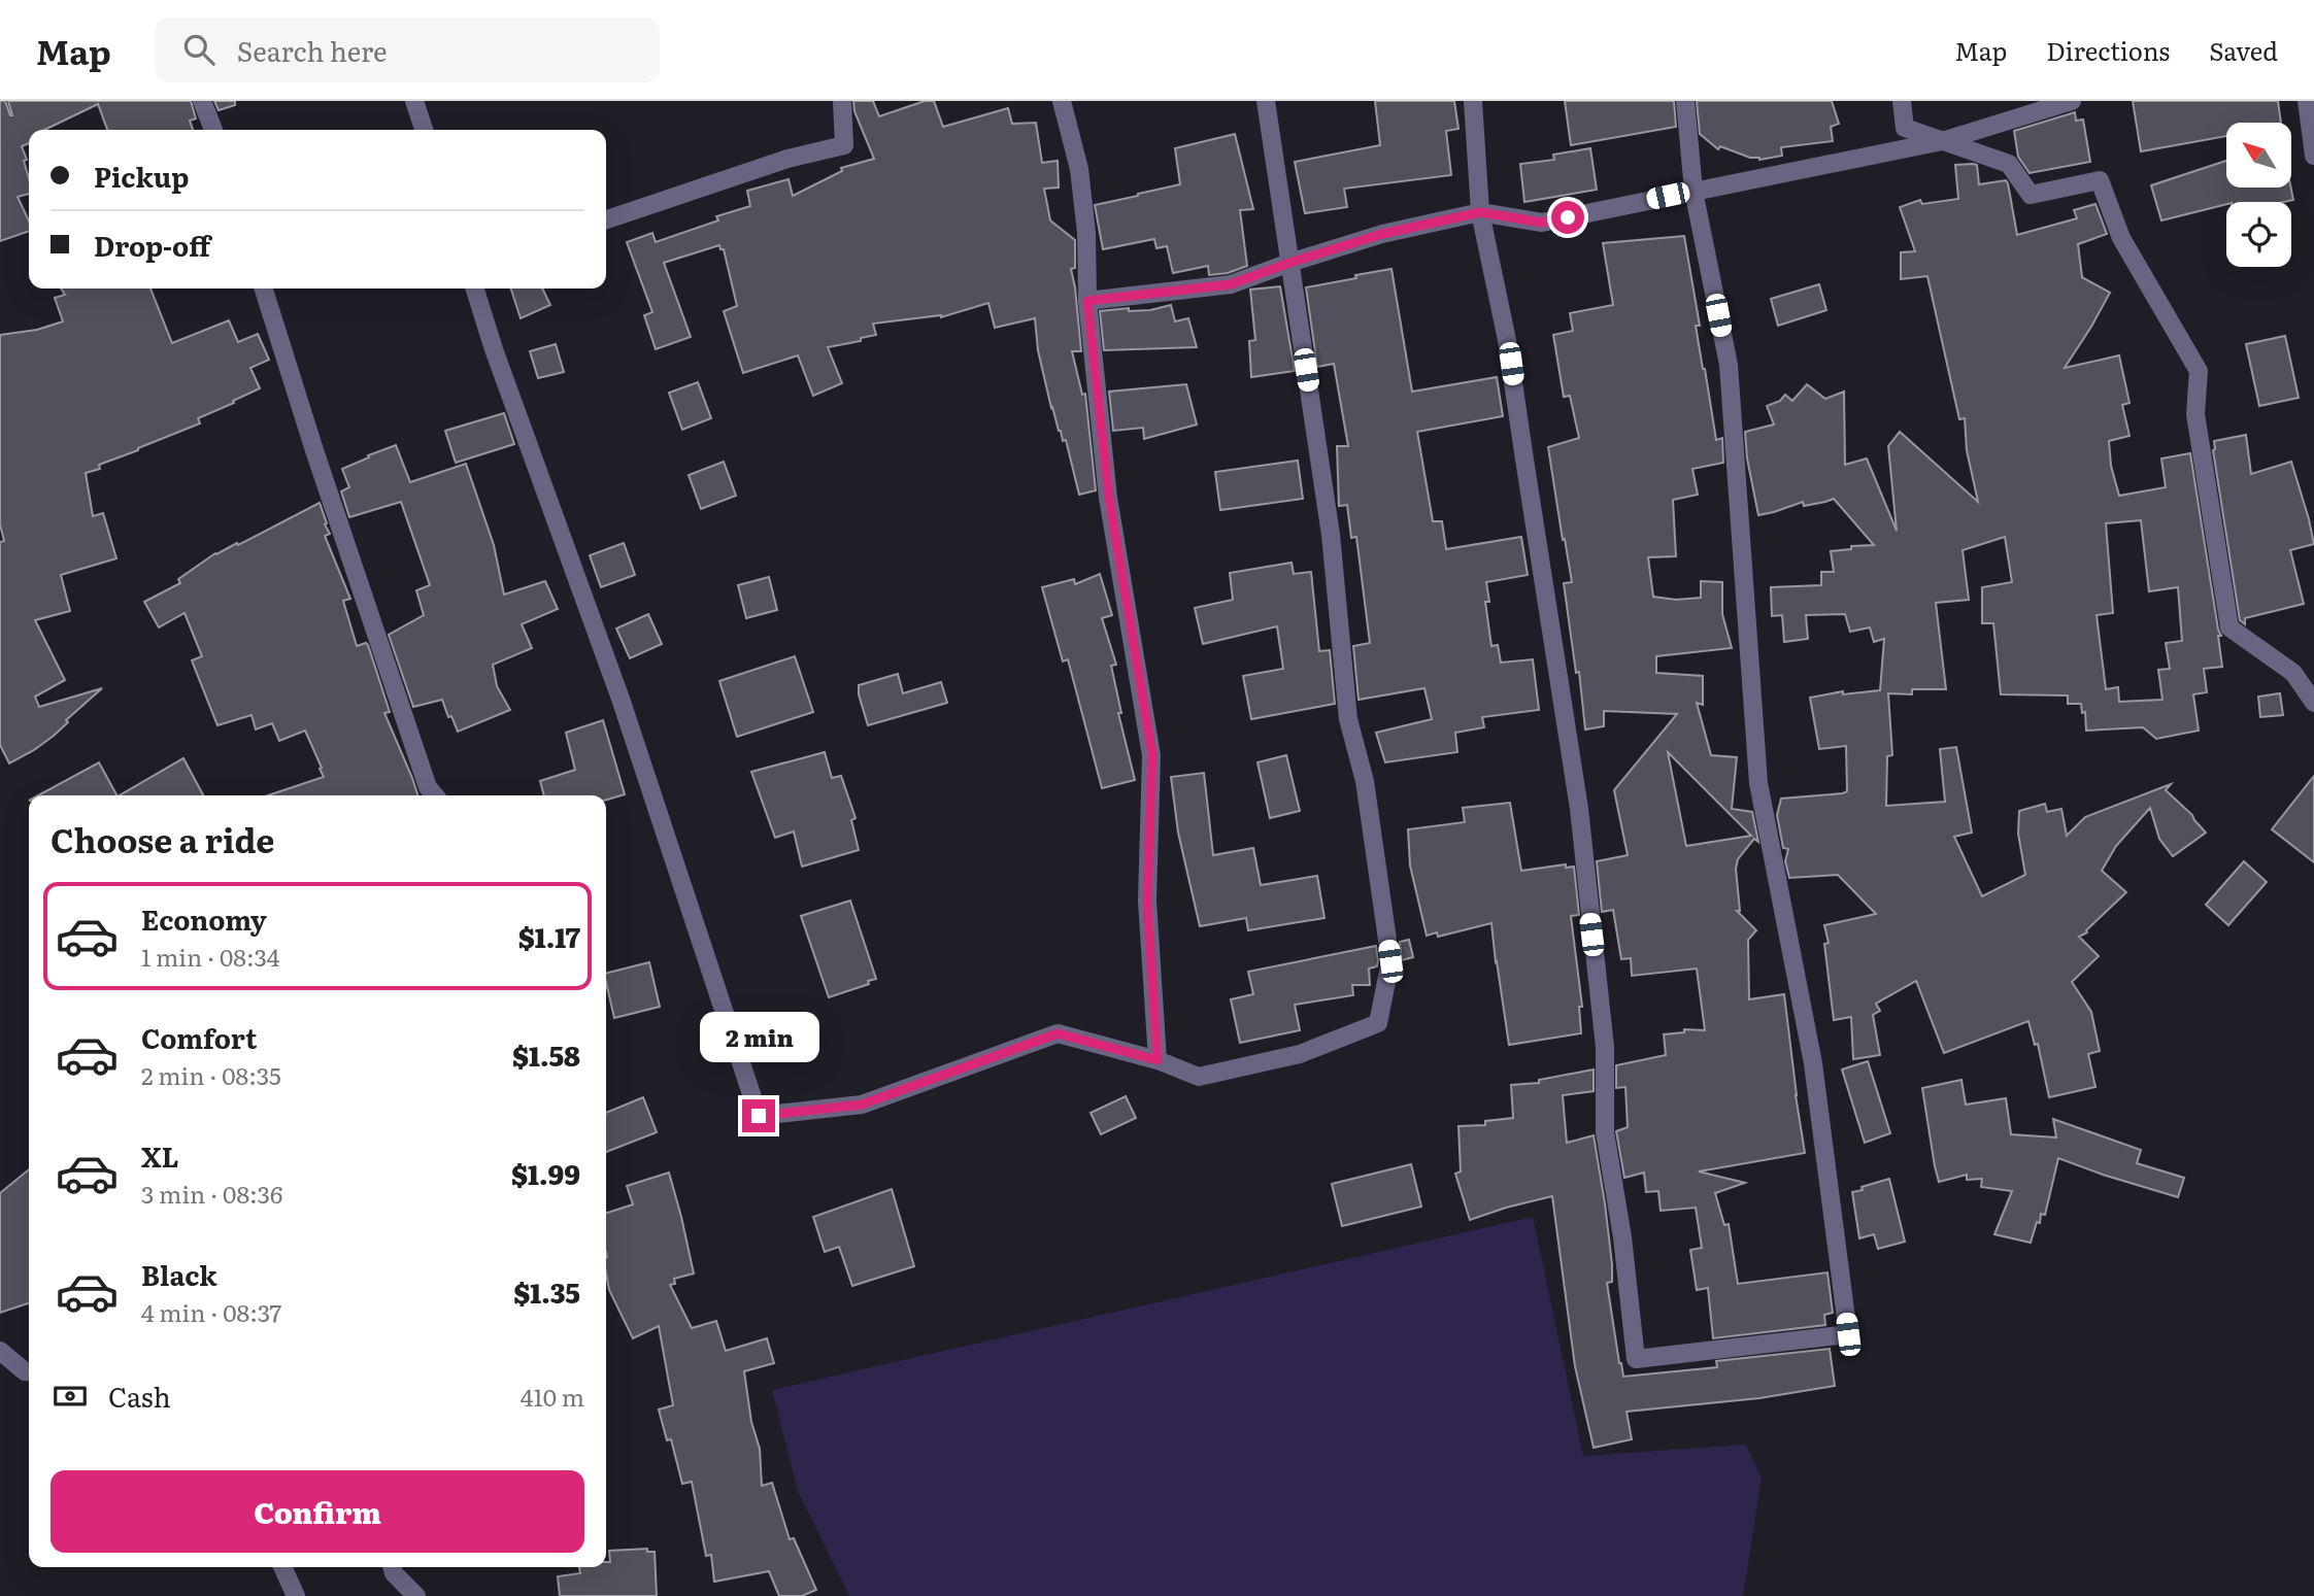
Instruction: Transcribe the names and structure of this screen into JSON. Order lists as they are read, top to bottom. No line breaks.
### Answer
{"north":"top left","page":{"header":"Map","search":"Search here","nav":["Map","Directions","Saved"],"banner":["Pickup","Drop-off"],"heading":"Choose a ride","list":[{"name":"Economy","note":"1 min · 08:34","value":"$1.17"},{"name":"Comfort","note":"2 min · 08:35","value":"$1.58"},{"name":"XL","note":"3 min · 08:36","value":"$1.99"},{"name":"Black","note":"4 min · 08:37","value":"$1.35"}],"bubble":"2 min","pay":["Cash","410 m"],"buttons":"Confirm"}}
